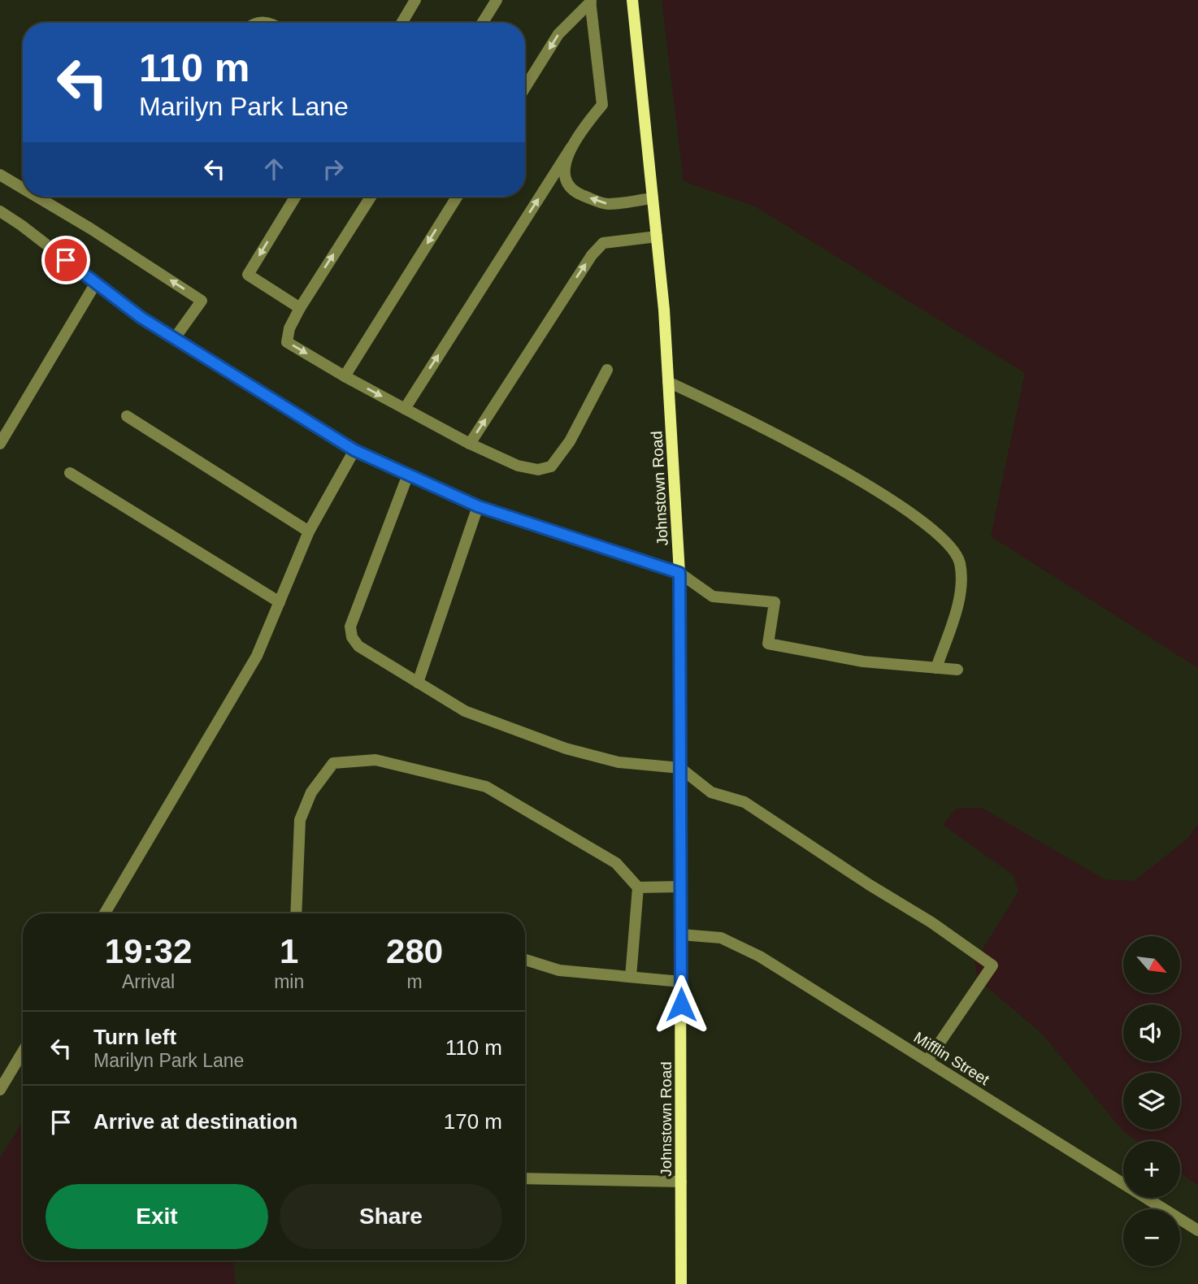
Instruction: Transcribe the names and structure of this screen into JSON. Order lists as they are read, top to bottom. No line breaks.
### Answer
{"streets":{"main road":["Johnstown Road"],"street":["Mifflin Street"]},"crossings":[["Johnstown Road","Mifflin Street"]],"north":"bottom right","page":{"turn":["110 m","Marilyn Park Lane"],"eta":["19:32","Arrival","1","min","280","m"],"map_buttons":["+","−"],"list":[{"name":"Turn left","note":"Marilyn Park Lane","value":"110 m"},{"name":"Arrive at destination","value":"170 m"}],"buttons":["Exit","Share"]}}
